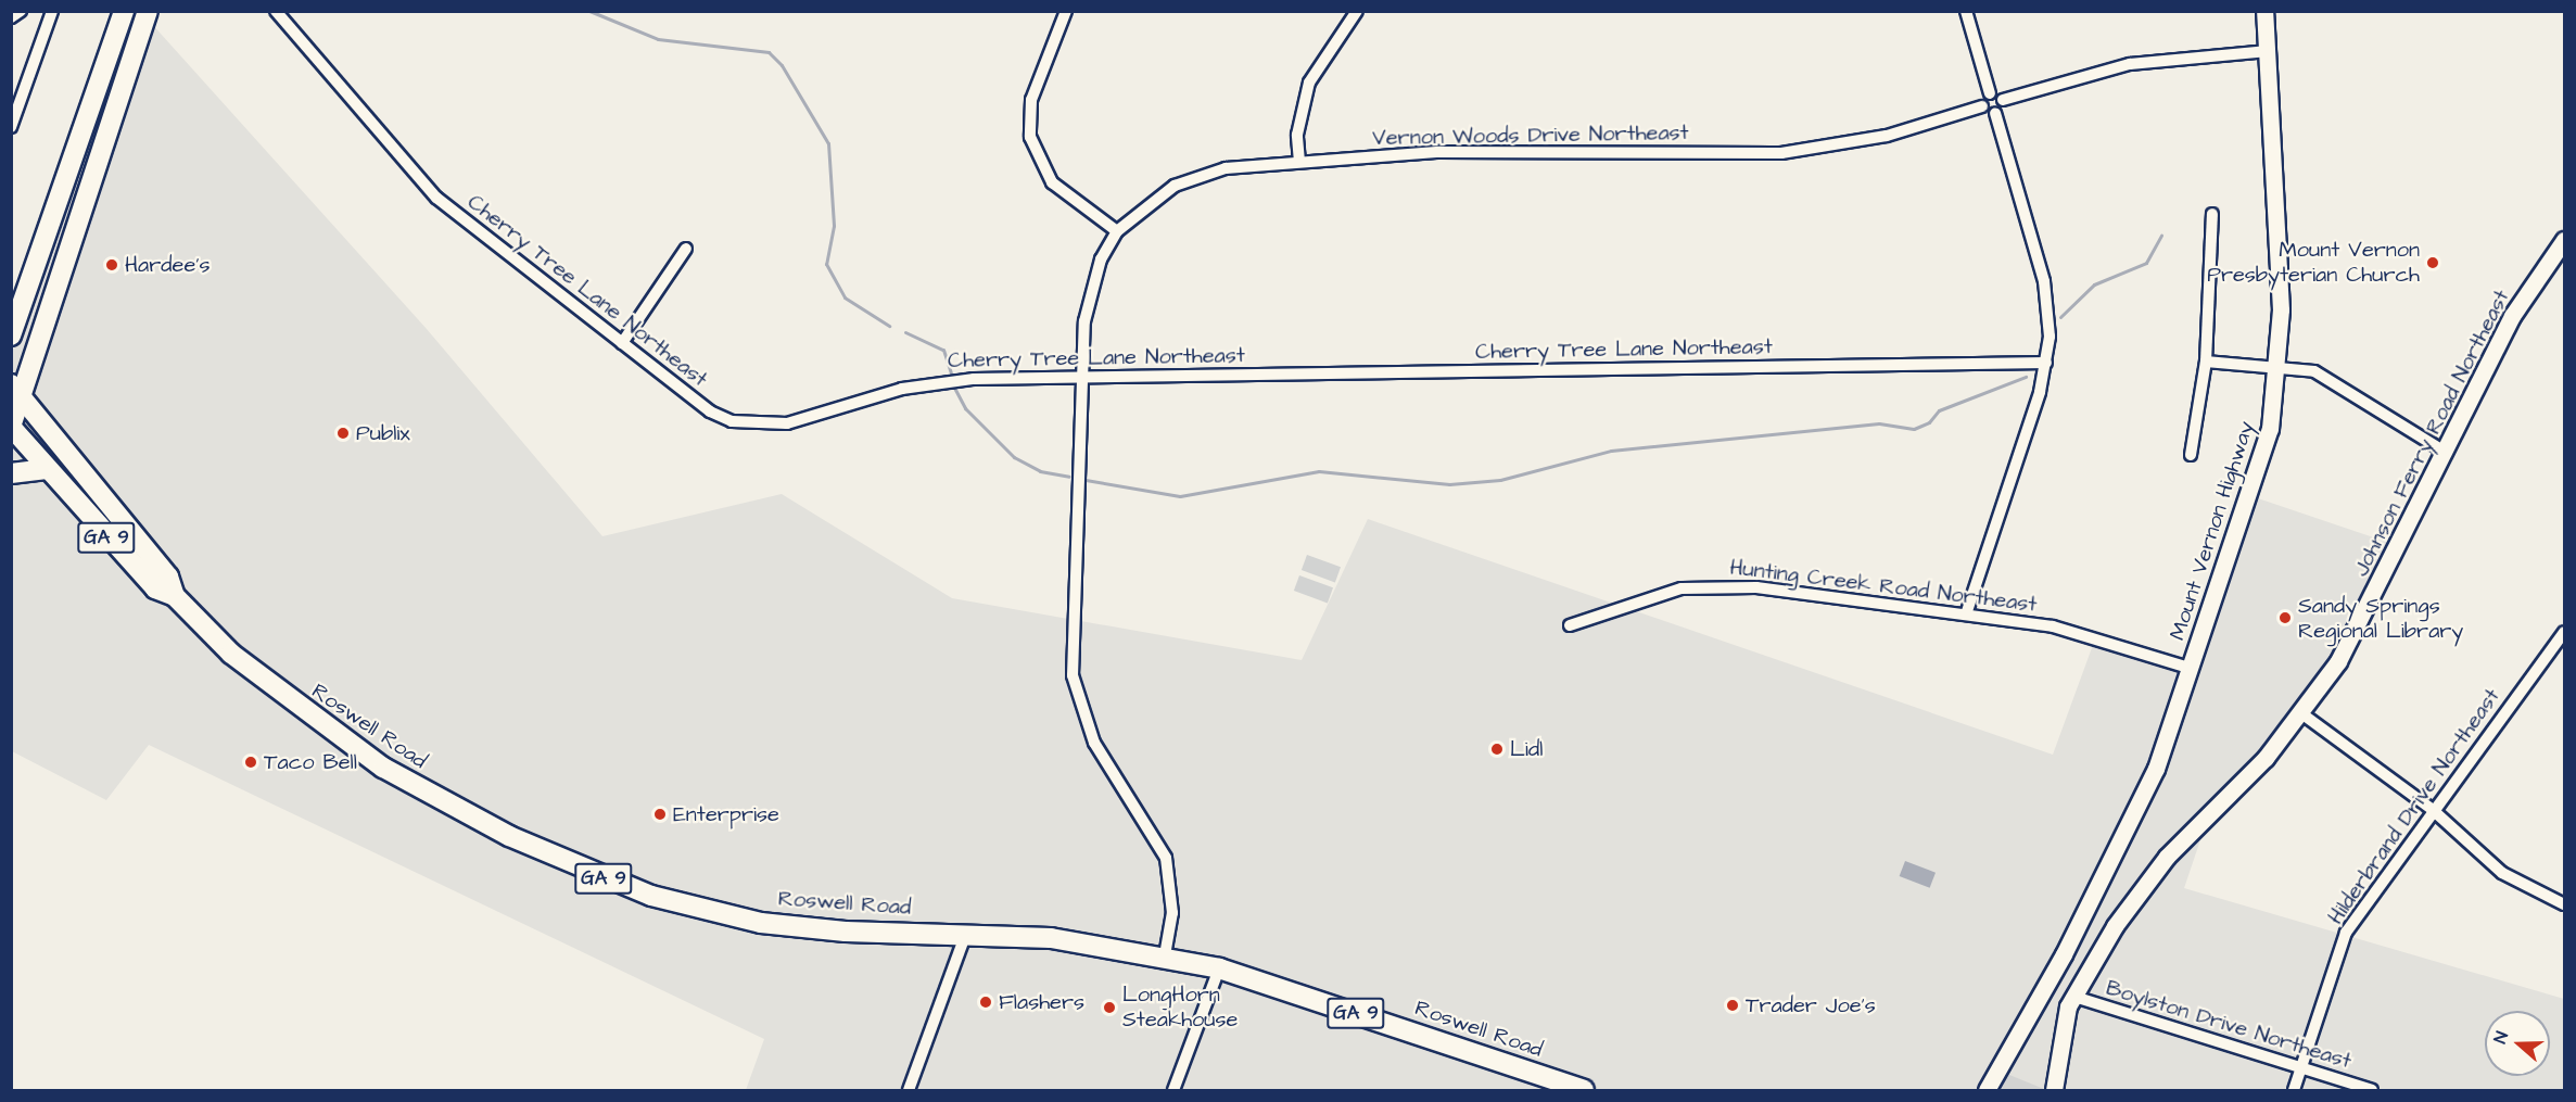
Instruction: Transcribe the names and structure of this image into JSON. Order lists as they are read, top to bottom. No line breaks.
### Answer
{"streets":{"main road":["Johnson Ferry Road Northeast","Mount Vernon Highway","GA 9","Roswell Road"],"street":["Vernon Woods Drive Northeast","Cherry Tree Lane Northeast","Hunting Creek Road Northeast","Hilderbrand Drive Northeast","Boylston Drive Northeast"]},"crossings":[["Vernon Woods Drive Northeast","Cherry Tree Lane Northeast"],["Vernon Woods Drive Northeast","Roswell Road"],["Johnson Ferry Road Northeast","Boylston Drive Northeast"],["Mount Vernon Highway","Hunting Creek Road Northeast"],["Hilderbrand Drive Northeast","Boylston Drive Northeast"]],"places":["Mount Vernon Presbyterian Church","Hardee's","Publix","Sandy Springs Regional Library","Lidl","Taco Bell","Enterprise","Flashers","Trader Joe's","LongHorn Steakhouse"],"north":"left"}
